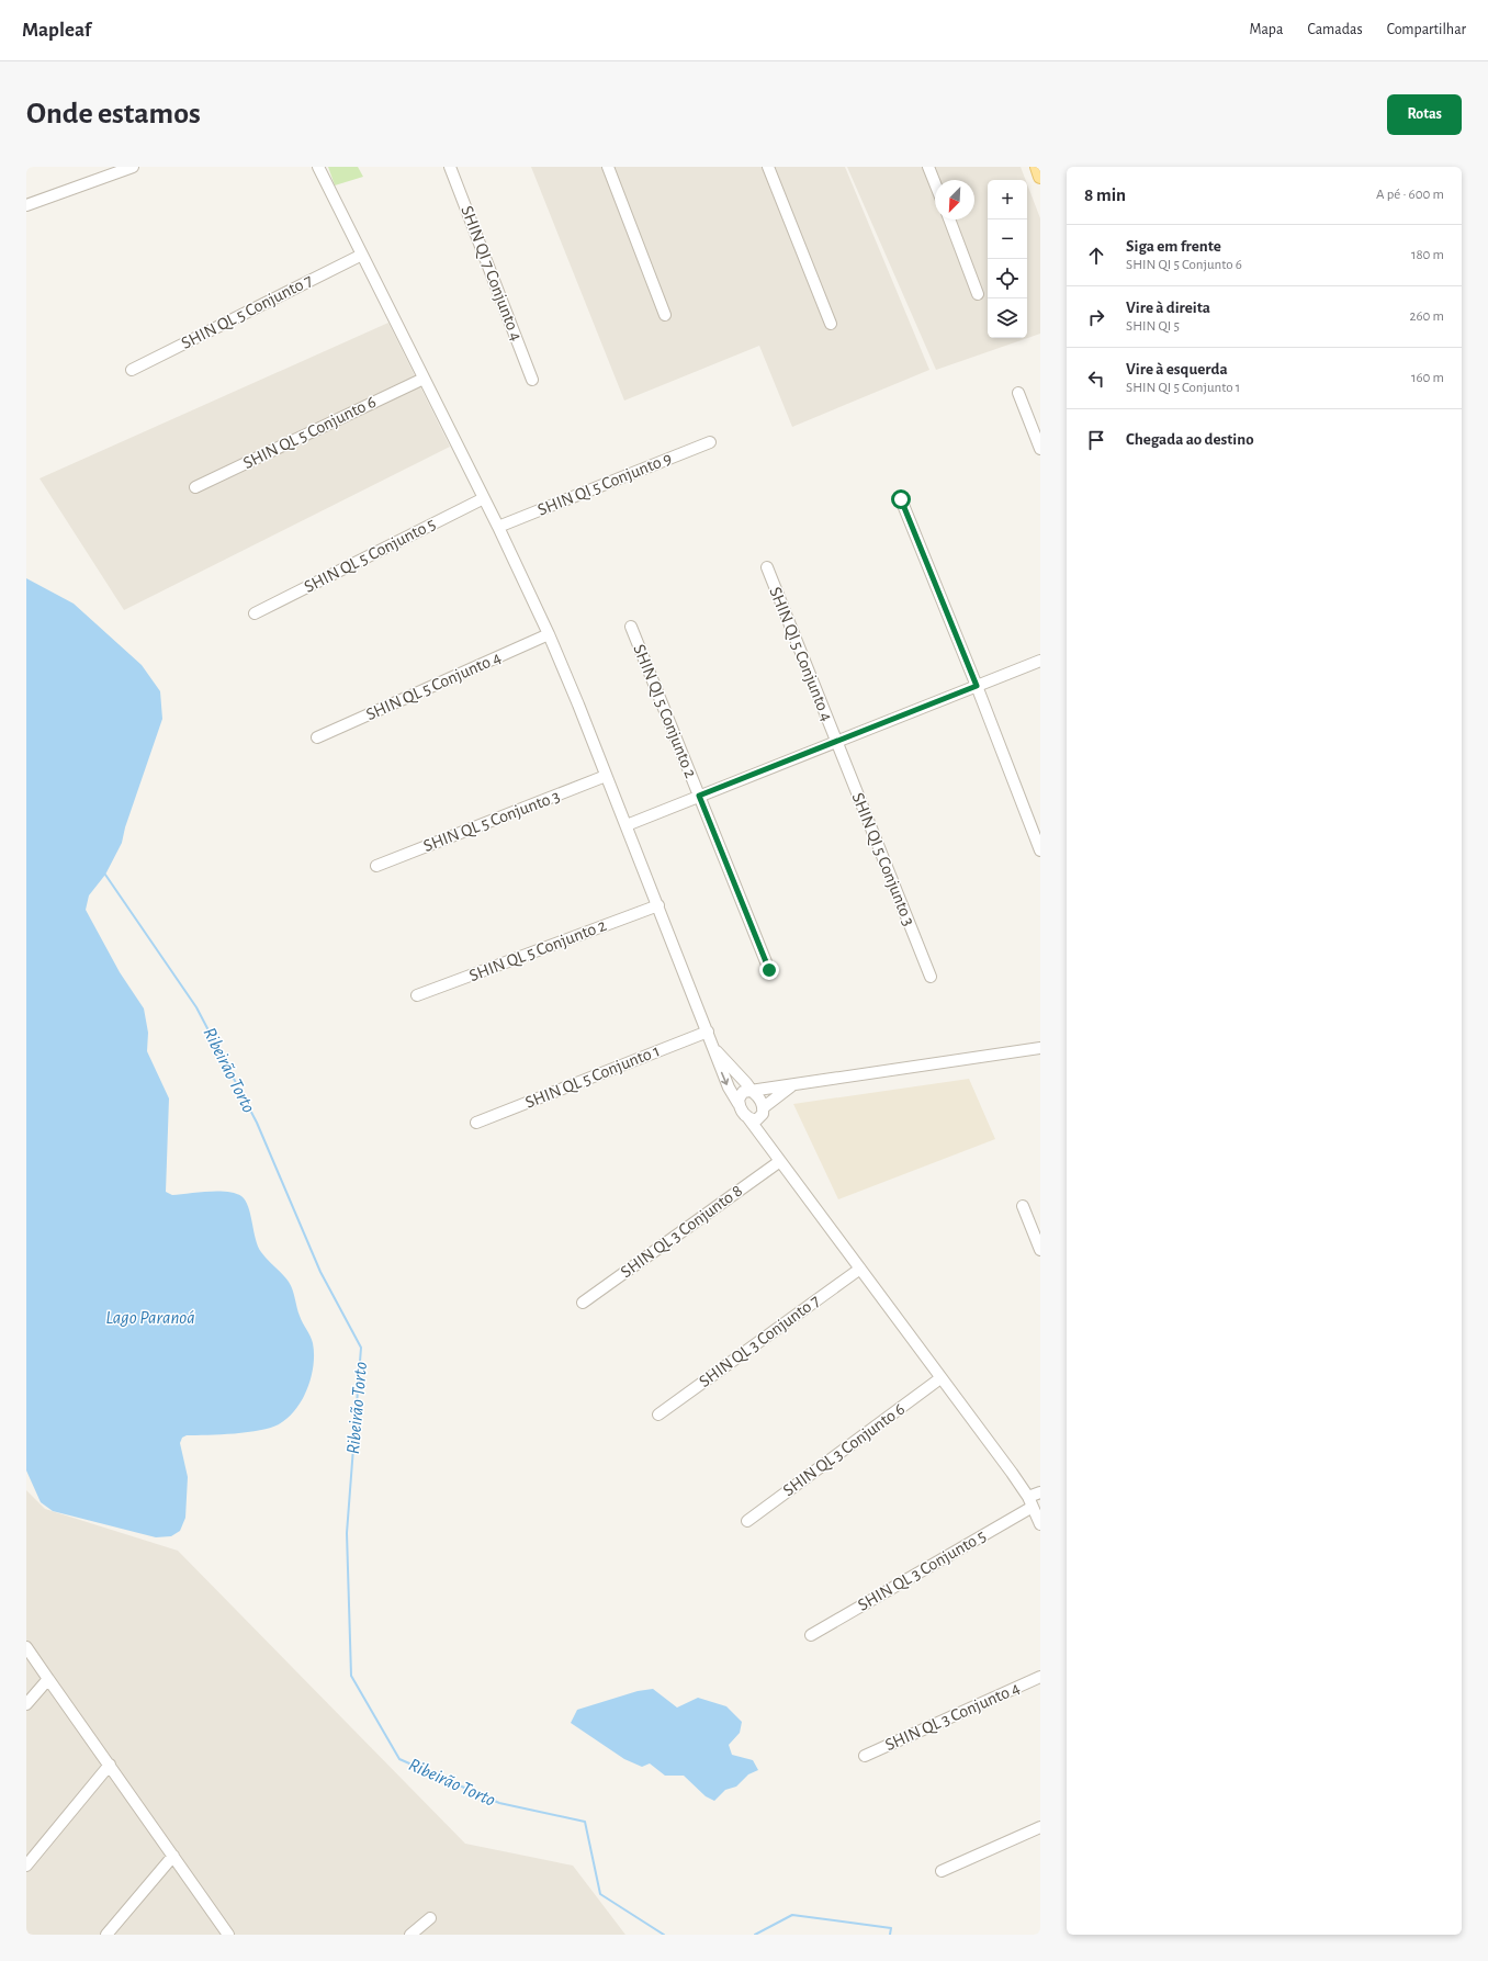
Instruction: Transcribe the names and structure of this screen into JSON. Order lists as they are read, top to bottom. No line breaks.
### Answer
{"streets":{"street":["SHIN QI 7 Conjunto 4","SHIN QL 5 Conjunto 7","SHIN QL 5 Conjunto 6","SHIN QI 5 Conjunto 9","SHIN QL 5 Conjunto 5","SHIN QI 5 Conjunto 4","SHIN QL 5 Conjunto 4","SHIN QI 5 Conjunto 2","SHIN QL 5 Conjunto 3","SHIN QI 5 Conjunto 3","SHIN QL 5 Conjunto 2","SHIN QL 5 Conjunto 1","SHIN QL 3 Conjunto 8","SHIN QL 3 Conjunto 7","SHIN QL 3 Conjunto 6","SHIN QL 3 Conjunto 5","SHIN QL 3 Conjunto 4"]},"crossings":[["SHIN QI 5 Conjunto 4","SHIN QI 5 Conjunto 3"]],"water":["Ribeirão Torto","Lago Paranoá"],"north":"bottom left","page":{"header":"Mapleaf","nav":["Mapa","Camadas","Compartilhar"],"buttons":"Rotas","title":"Onde estamos","heading":["8 min","A pé · 600 m"],"map_buttons":["+","−"],"list":[["Siga em frente","SHIN QI 5 Conjunto 6","180 m"],["Vire à direita","SHIN QI 5","260 m"],["Vire à esquerda","SHIN QI 5 Conjunto 1","160 m"],"Chegada ao destino"]}}
